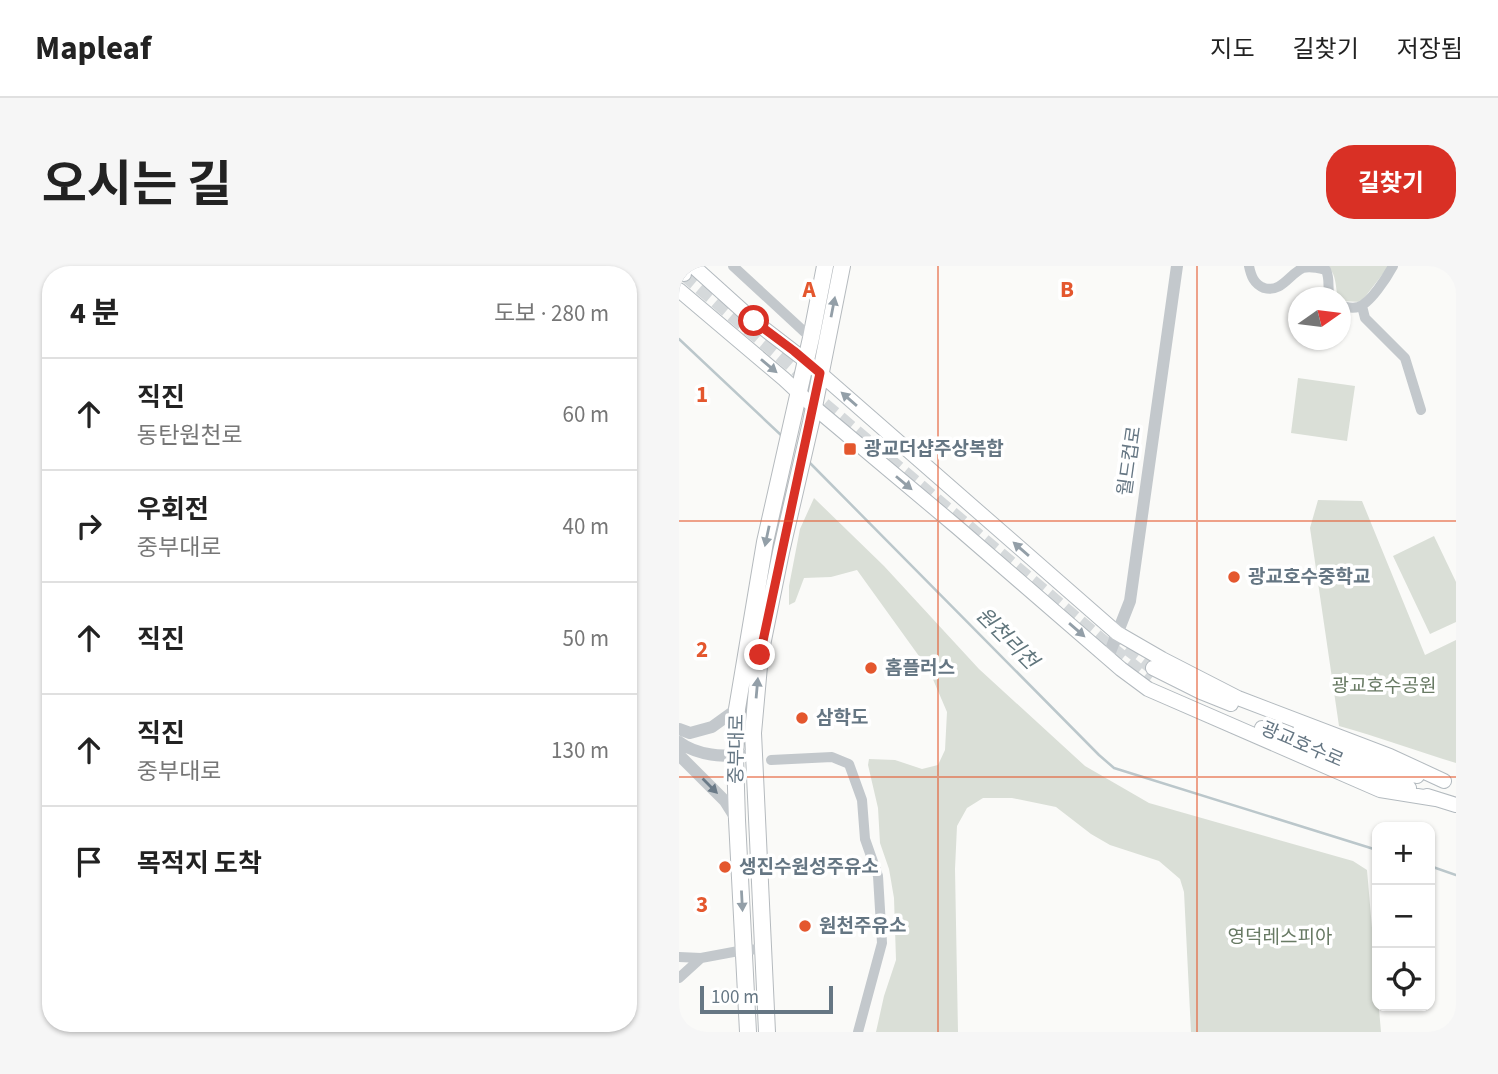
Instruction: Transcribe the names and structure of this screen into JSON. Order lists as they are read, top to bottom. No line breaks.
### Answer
{"streets":{"main road":["광교호수로","중부대로"],"street":["월드컵로"]},"water":["원천리천"],"parks":["광교호수공원","영덕레스피아"],"places":{"transit":["광교더샵주상복합"],"other":["광교호수중학교","홈플러스","삼학도","생진수원성주유소","원천주유소"]},"scale_bar":"100 m","north":"right","page":{"header":"Mapleaf","nav":["지도","길찾기","저장됨"],"title":"오시는 길","buttons":"길찾기","heading":["4 분","도보 · 280 m"],"list":[["직진","동탄원천로","60 m"],["우회전","중부대로","40 m"],["직진","50 m"],["직진","중부대로","130 m"],"목적지 도착"],"map_buttons":["+","−"],"scale":"100 m"},"grid":{"columns":["A","B"],"rows":["1","2","3"]}}
